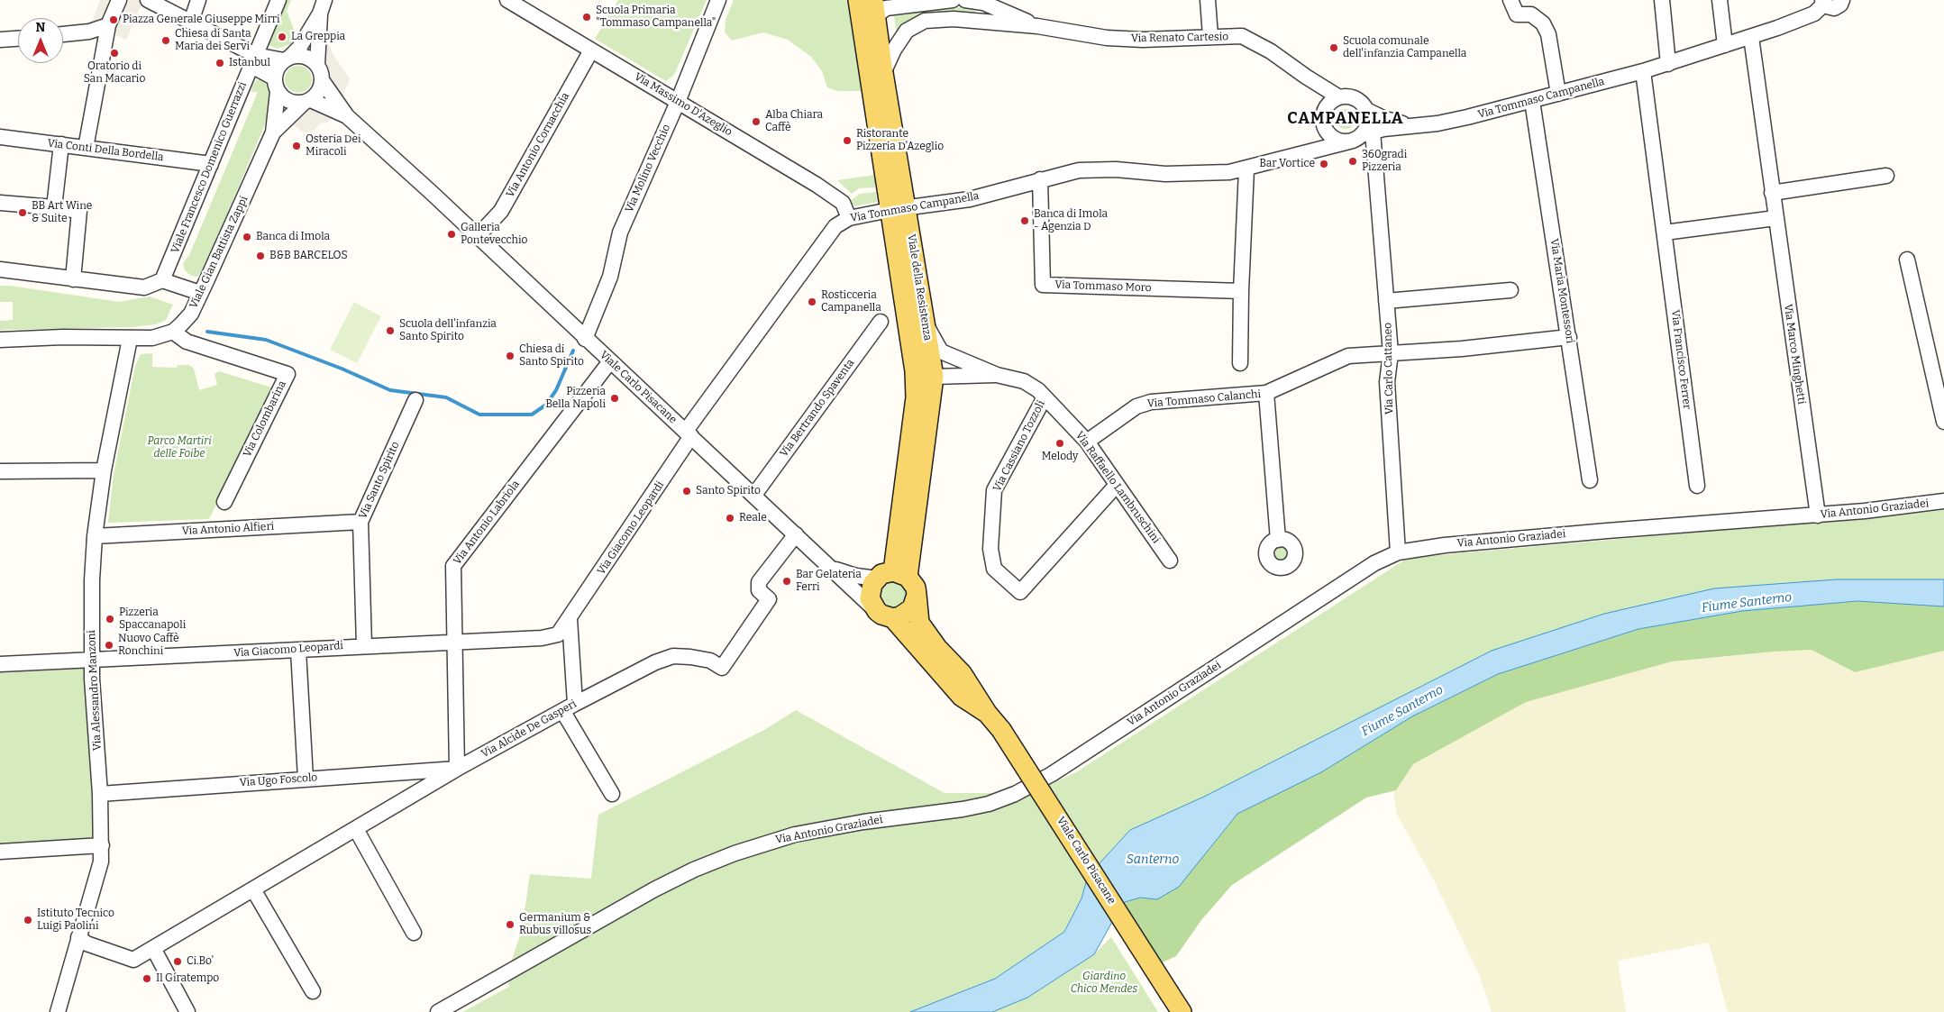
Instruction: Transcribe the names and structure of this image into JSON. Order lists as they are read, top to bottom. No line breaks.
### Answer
{"streets":{"main road":["Viale della Resistenza","Viale Carlo Pisacane"],"street":["Via Renato Cartesio","Via Tommaso Campanella","Via Massimo D'Azeglio","Via Antonio Cornacchia","Via Conti Della Bordella","Viale Francesco Domenico Guerrazzi","Via Molino Vecchio","Viale Gian Battista Zappi","Via Tommaso Moro","Via Maria Montessori","Via Marco Minghetti","Via Francisco Ferrer","Via Carlo Cattaneo","Via Tommaso Calanchi","Via Bertrando Spaventa","Via Colombarina","Via Cassiano Tozzoli","Via Santo Spirito","Via Raffaello Lambruschini","Via Antonio Graziadei","Via Antonio Labriola","Via Giacomo Leopardi","Via Antonio Alfieri","Via Alessandro Manzoni","Via Alcide De Gasperi","Via Ugo Foscolo"]},"crossings":[["Via Renato Cartesio","Via Tommaso Campanella"],["Via Renato Cartesio","Viale della Resistenza"],["Via Renato Cartesio","Via Carlo Cattaneo"],["Via Tommaso Campanella","Via Massimo D'Azeglio"],["Via Tommaso Campanella","Via Tommaso Moro"],["Via Tommaso Campanella","Viale della Resistenza"],["Via Tommaso Campanella","Via Maria Montessori"],["Via Tommaso Campanella","Via Marco Minghetti"],["Via Tommaso Campanella","Via Francisco Ferrer"],["Via Tommaso Campanella","Via Carlo Cattaneo"],["Via Tommaso Campanella","Viale Carlo Pisacane"],["Via Tommaso Campanella","Via Giacomo Leopardi"],["Via Massimo D'Azeglio","Via Antonio Cornacchia"],["Via Massimo D'Azeglio","Via Molino Vecchio"],["Via Antonio Cornacchia","Viale Carlo Pisacane"],["Via Conti Della Bordella","Viale Francesco Domenico Guerrazzi"],["Via Molino Vecchio","Viale Carlo Pisacane"],["Viale Gian Battista Zappi","Viale Carlo Pisacane"],["Viale Gian Battista Zappi","Via Colombarina"],["Viale Gian Battista Zappi","Via Alessandro Manzoni"],["Viale della Resistenza","Viale Carlo Pisacane"],["Viale della Resistenza","Via Raffaello Lambruschini"],["Via Marco Minghetti","Via Antonio Graziadei"],["Via Carlo Cattaneo","Via Antonio Graziadei"],["Viale Carlo Pisacane","Via Bertrando Spaventa"],["Viale Carlo Pisacane","Via Antonio Labriola"],["Viale Carlo Pisacane","Via Giacomo Leopardi"],["Viale Carlo Pisacane","Via Alcide De Gasperi"],["Via Tommaso Calanchi","Via Raffaello Lambruschini"],["Via Cassiano Tozzoli","Via Raffaello Lambruschini"],["Via Santo Spirito","Via Giacomo Leopardi"],["Via Santo Spirito","Via Antonio Alfieri"],["Via Antonio Labriola","Via Giacomo Leopardi"],["Via Antonio Labriola","Via Alcide De Gasperi"],["Via Antonio Labriola","Via Ugo Foscolo"],["Via Giacomo Leopardi","Via Alessandro Manzoni"],["Via Antonio Alfieri","Via Alessandro Manzoni"],["Via Alessandro Manzoni","Via Alcide De Gasperi"],["Via Alessandro Manzoni","Via Ugo Foscolo"],["Via Alcide De Gasperi","Via Ugo Foscolo"]],"districts":["CAMPANELLA"],"water":["Fiume Santerno","Santerno"],"parks":["Parco Martiri delle Foibe","Giardino Chico Mendes"],"places":["Scuola Primaria \"Tommaso Campanella\"","Piazza Generale Giuseppe Mirri","La Greppia","Chiesa di Santa Maria dei Servi","Scuola comunale dell'infanzia Campanella","Oratorio di San Macario","Istanbul","Alba Chiara Caffè","Ristorante Pizzeria D'Azeglio","Osteria Dei Miracoli","360gradi Pizzeria","Bar Vortice","BB Art Wine & Suite","Banca di Imola - Agenzia D","Galleria Pontevecchio","Banca di Imola","B&B BARCELOS","Rosticceria Campanella","Scuola dell'infanzia Santo Spirito","Chiesa di Santo Spirito","Pizzeria Bella Napoli","Melody","Santo Spirito","Reale","Bar Gelateria Ferri","Pizzeria Spaccanapoli","Nuovo Caffè Ronchini","Istituto Tecnico Luigi Paolini","Germanium & Rubus villosus","Ci.Bo'","Il Giratempo"],"north":"top"}
